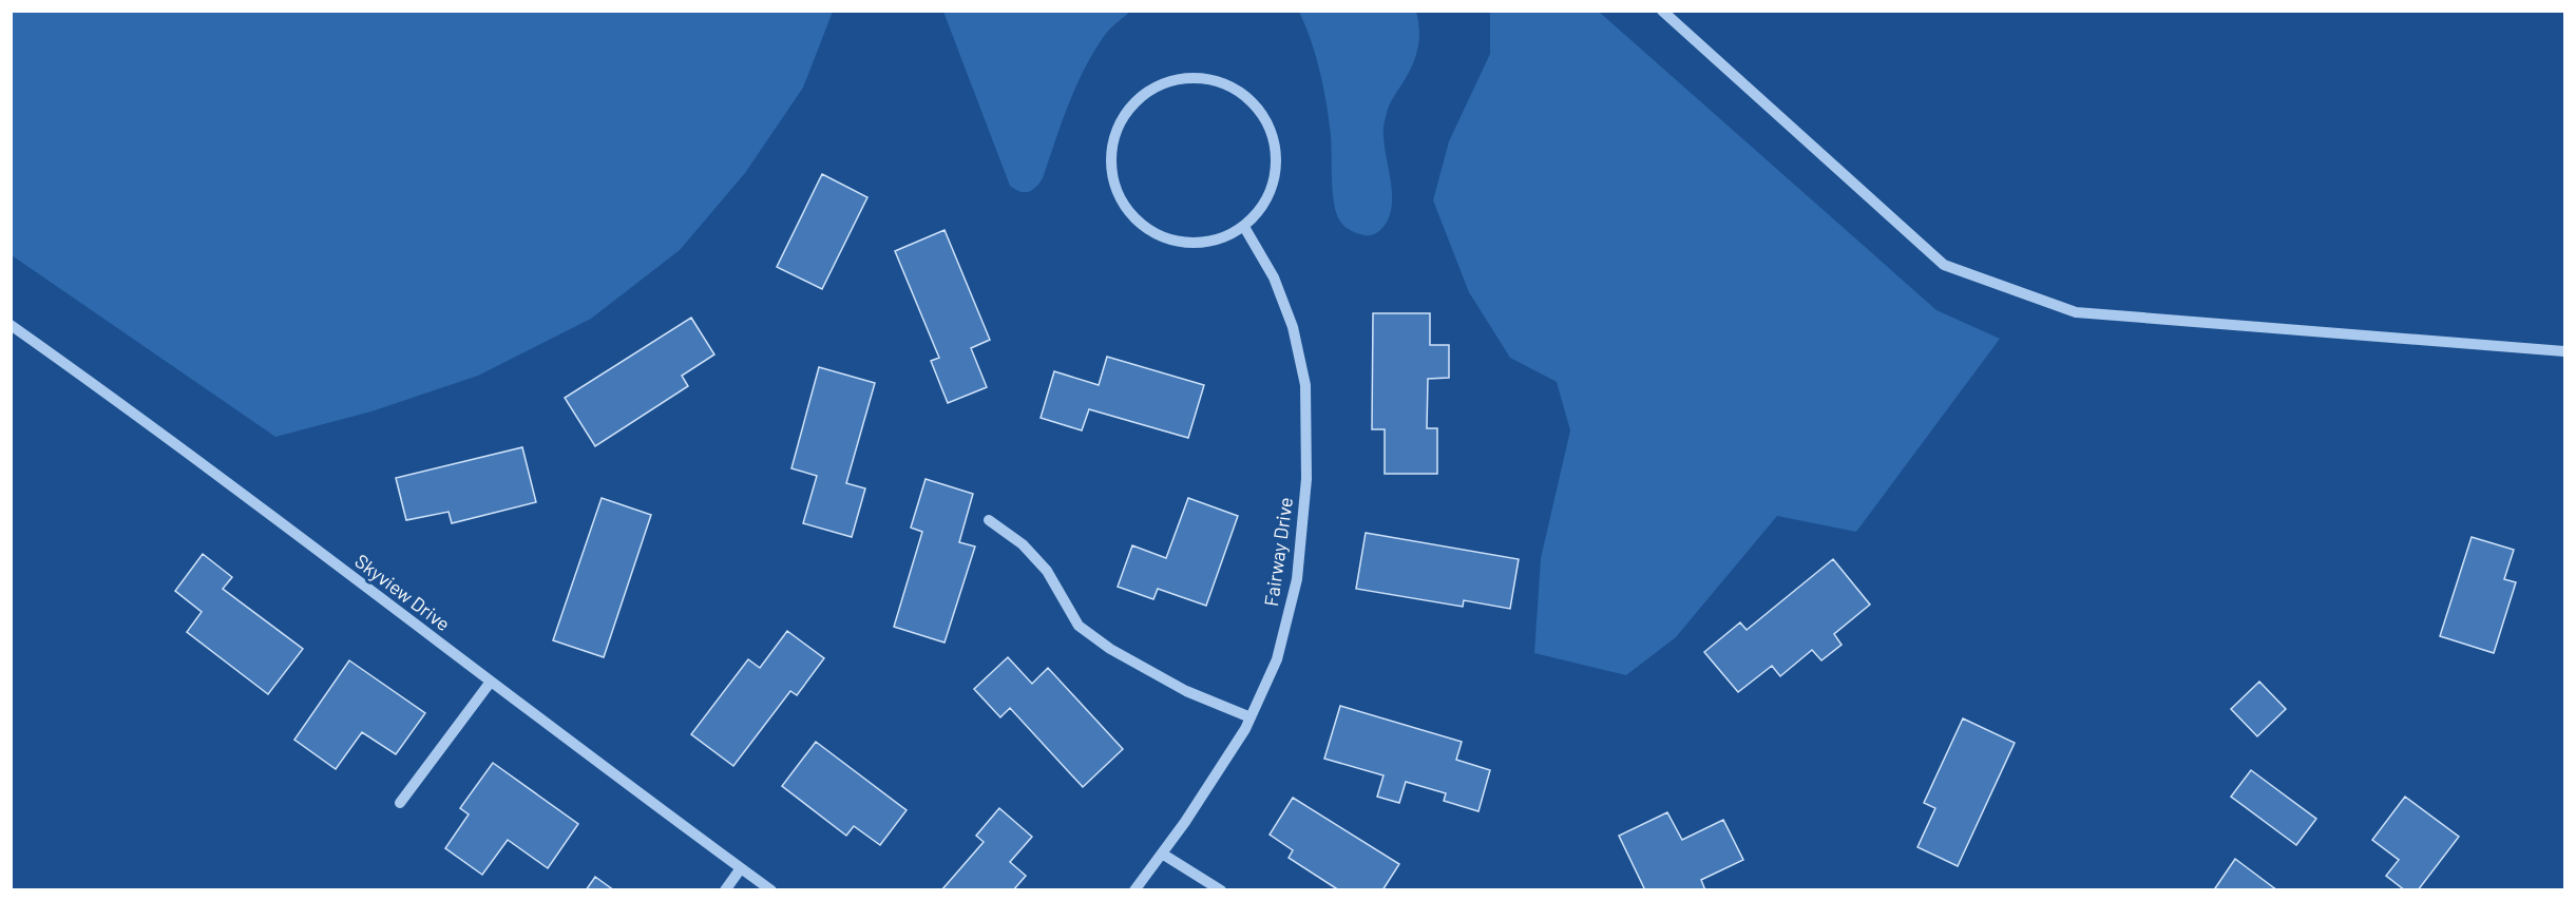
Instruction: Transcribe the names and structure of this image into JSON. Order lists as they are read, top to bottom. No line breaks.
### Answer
{"streets":{"street":["Fairway Drive","Skyview Drive"]}}
